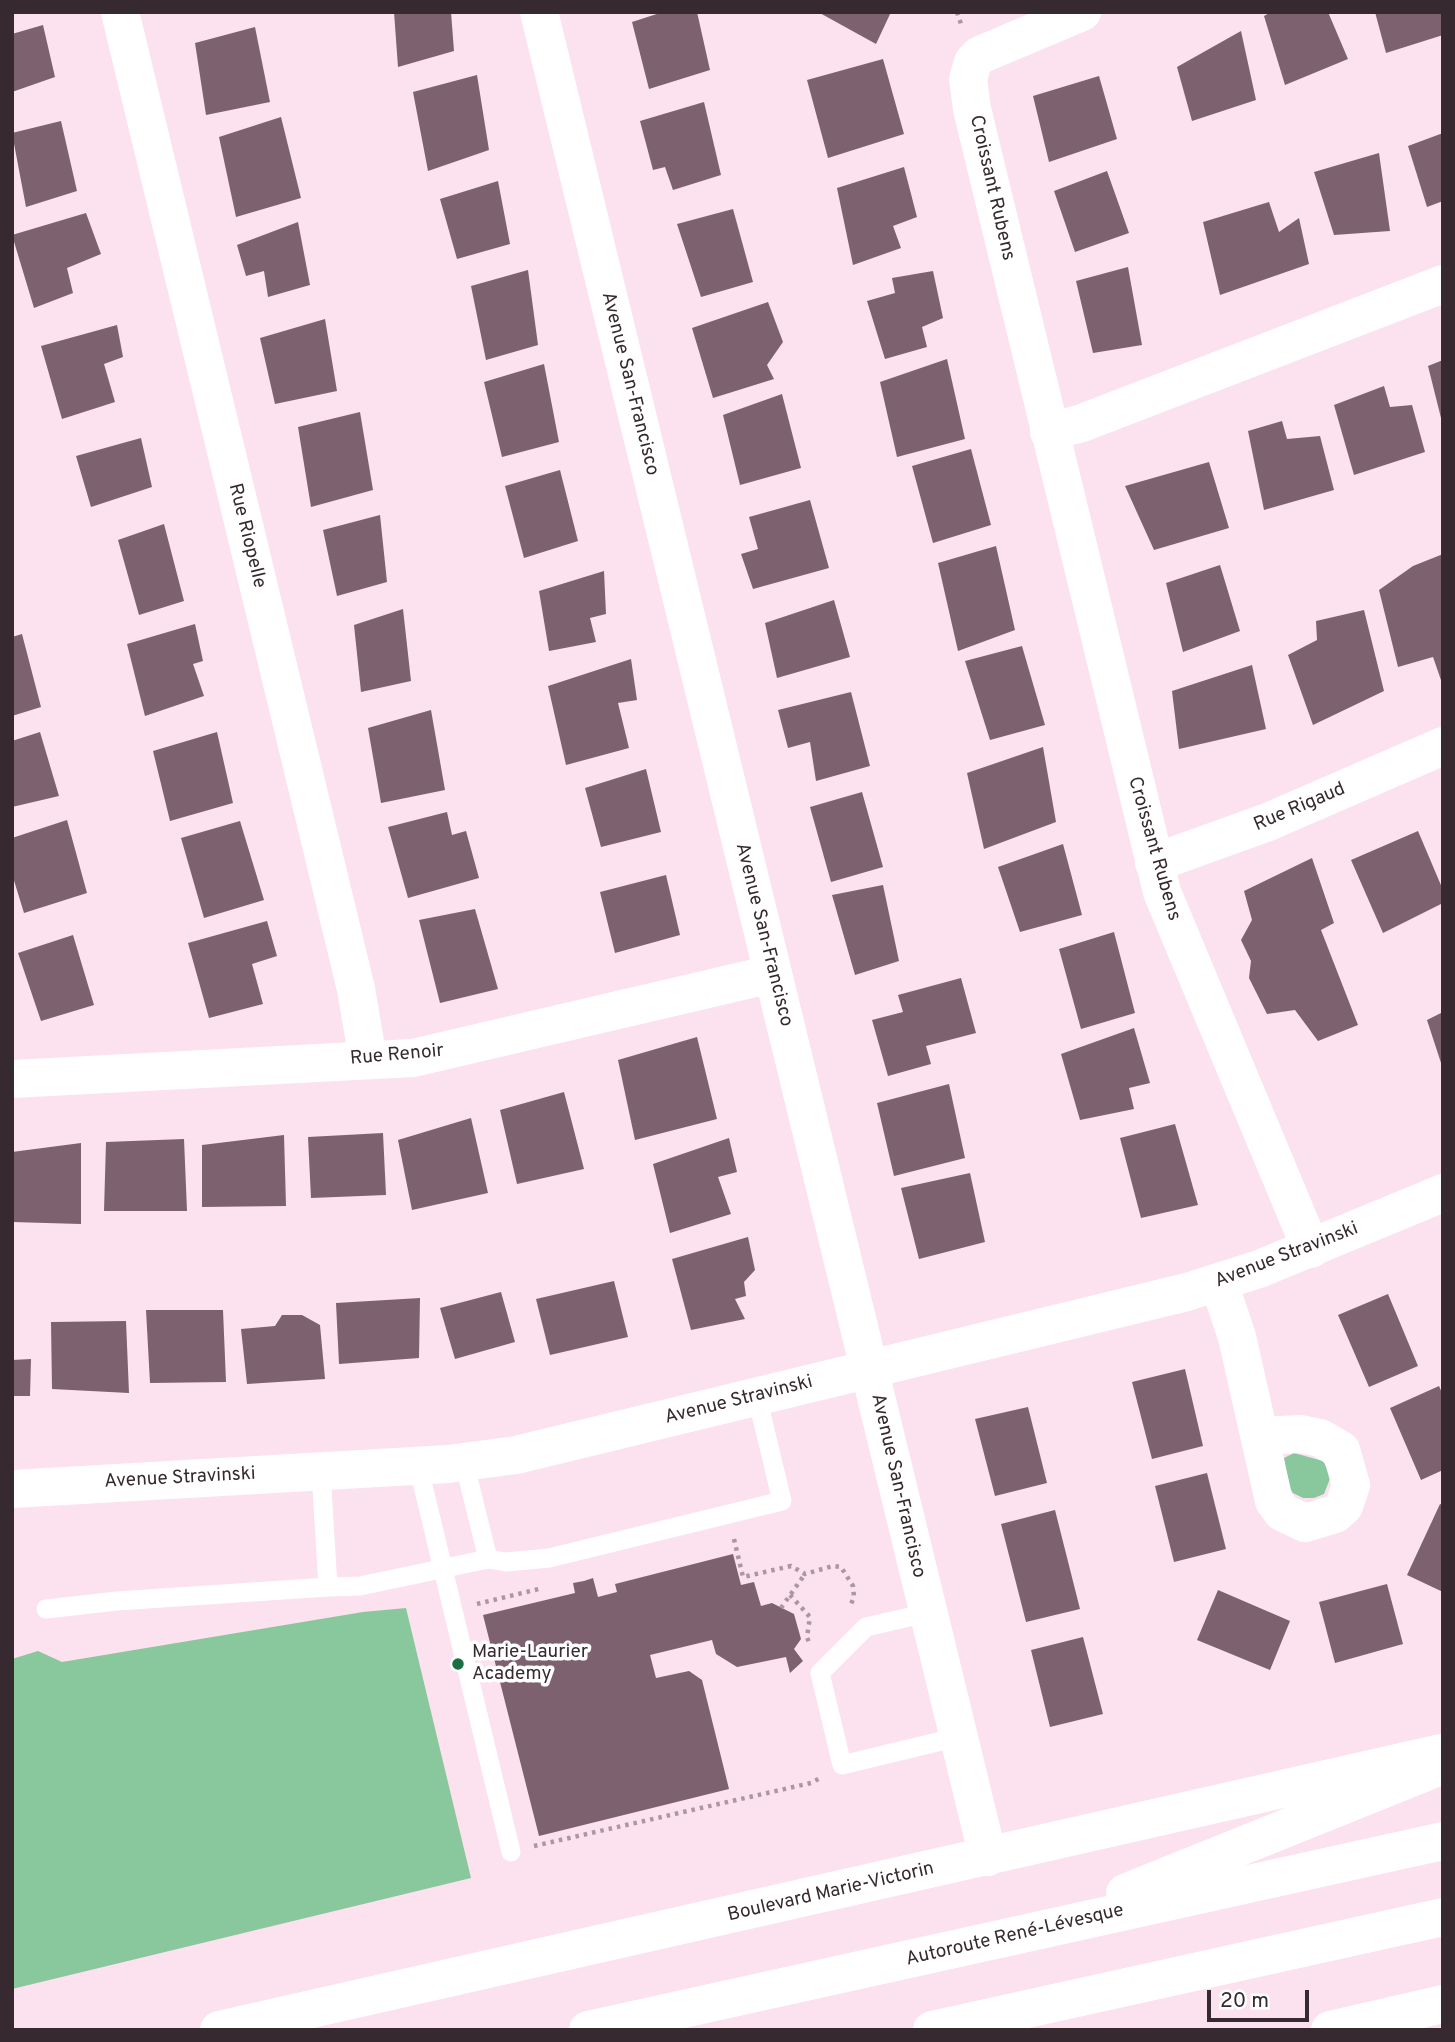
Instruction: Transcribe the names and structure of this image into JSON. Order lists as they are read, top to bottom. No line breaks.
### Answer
{"streets":{"main road":["Croissant Rubens","Avenue San-Francisco","Rue Riopelle","Rue Rigaud","Rue Renoir","Avenue Stravinski","Boulevard Marie-Victorin","Autoroute René-Lévesque"]},"crossings":[["Croissant Rubens","Rue Rigaud"],["Croissant Rubens","Avenue Stravinski"],["Avenue San-Francisco","Rue Renoir"],["Avenue San-Francisco","Avenue Stravinski"],["Avenue San-Francisco","Boulevard Marie-Victorin"],["Rue Riopelle","Rue Renoir"]],"places":["Marie-Laurier Academy"],"scale_bar":"20 m"}
